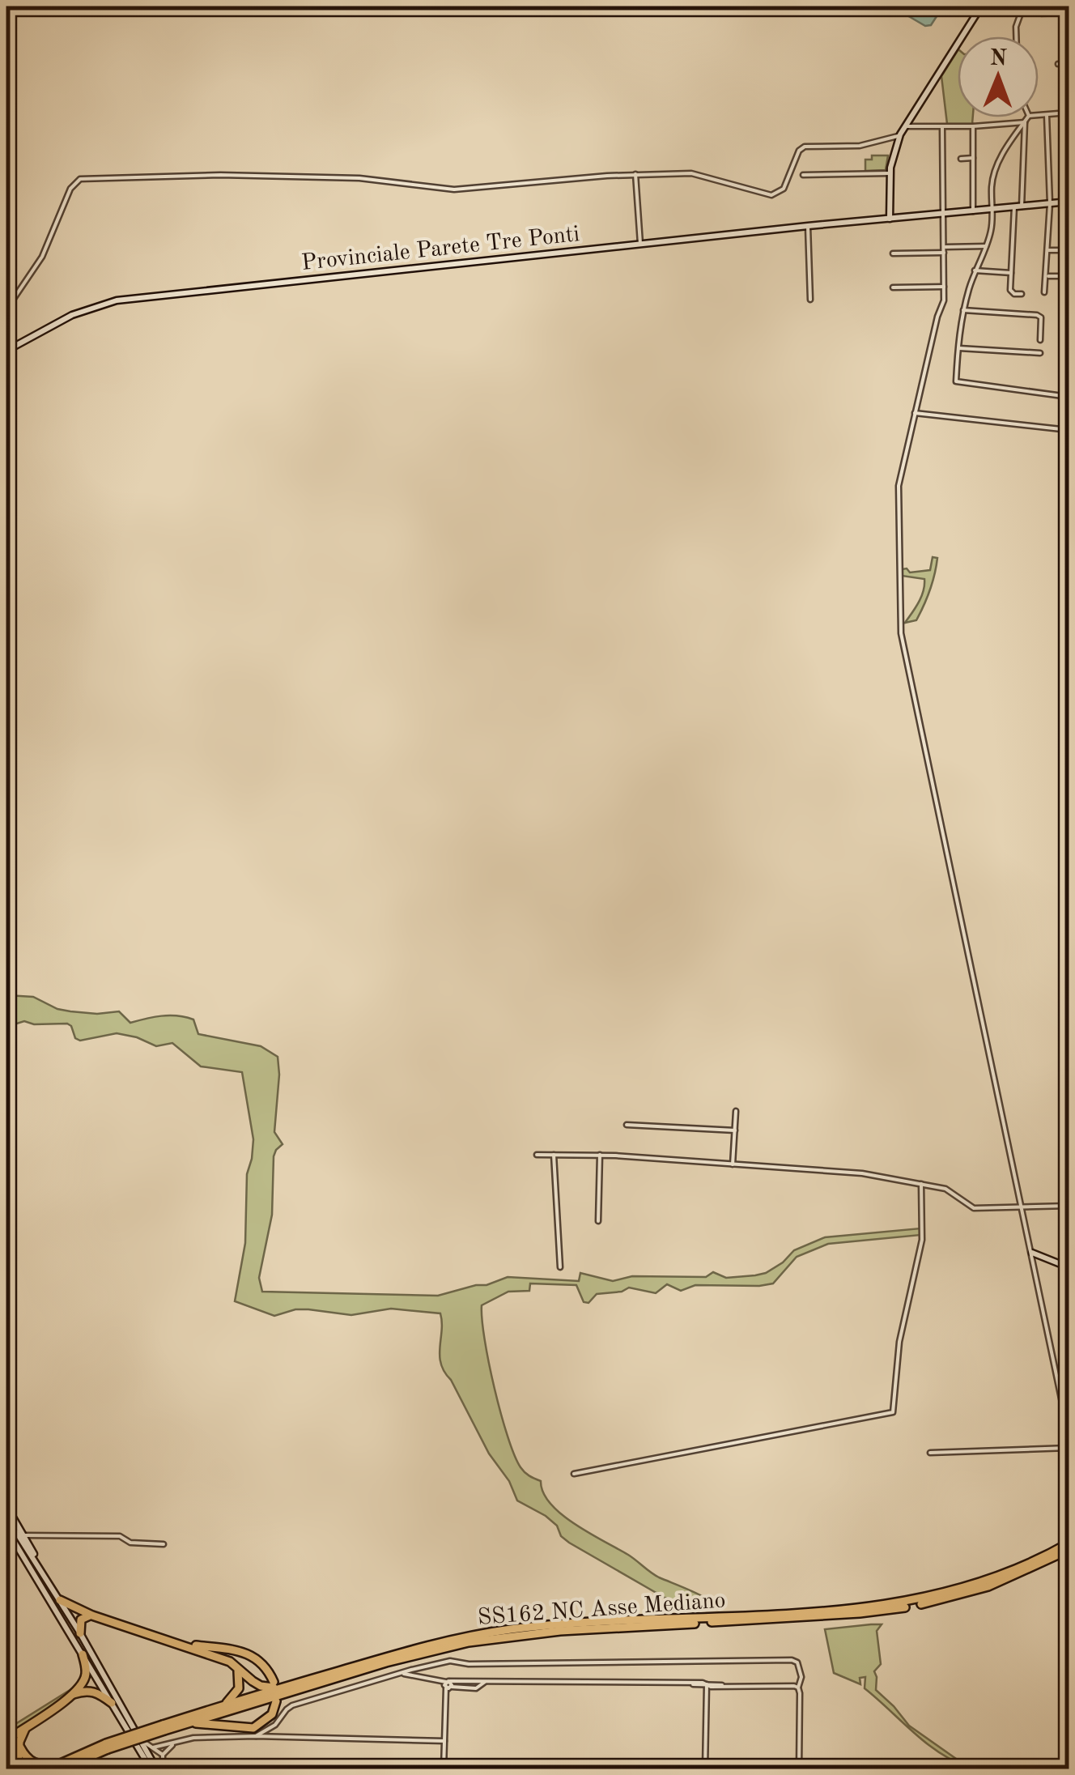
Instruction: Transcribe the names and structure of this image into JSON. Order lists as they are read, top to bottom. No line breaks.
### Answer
{"streets":{"highway":["SS162 NC Asse Mediano"],"street":["Provinciale Parete Tre Ponti"]},"north":"top"}
